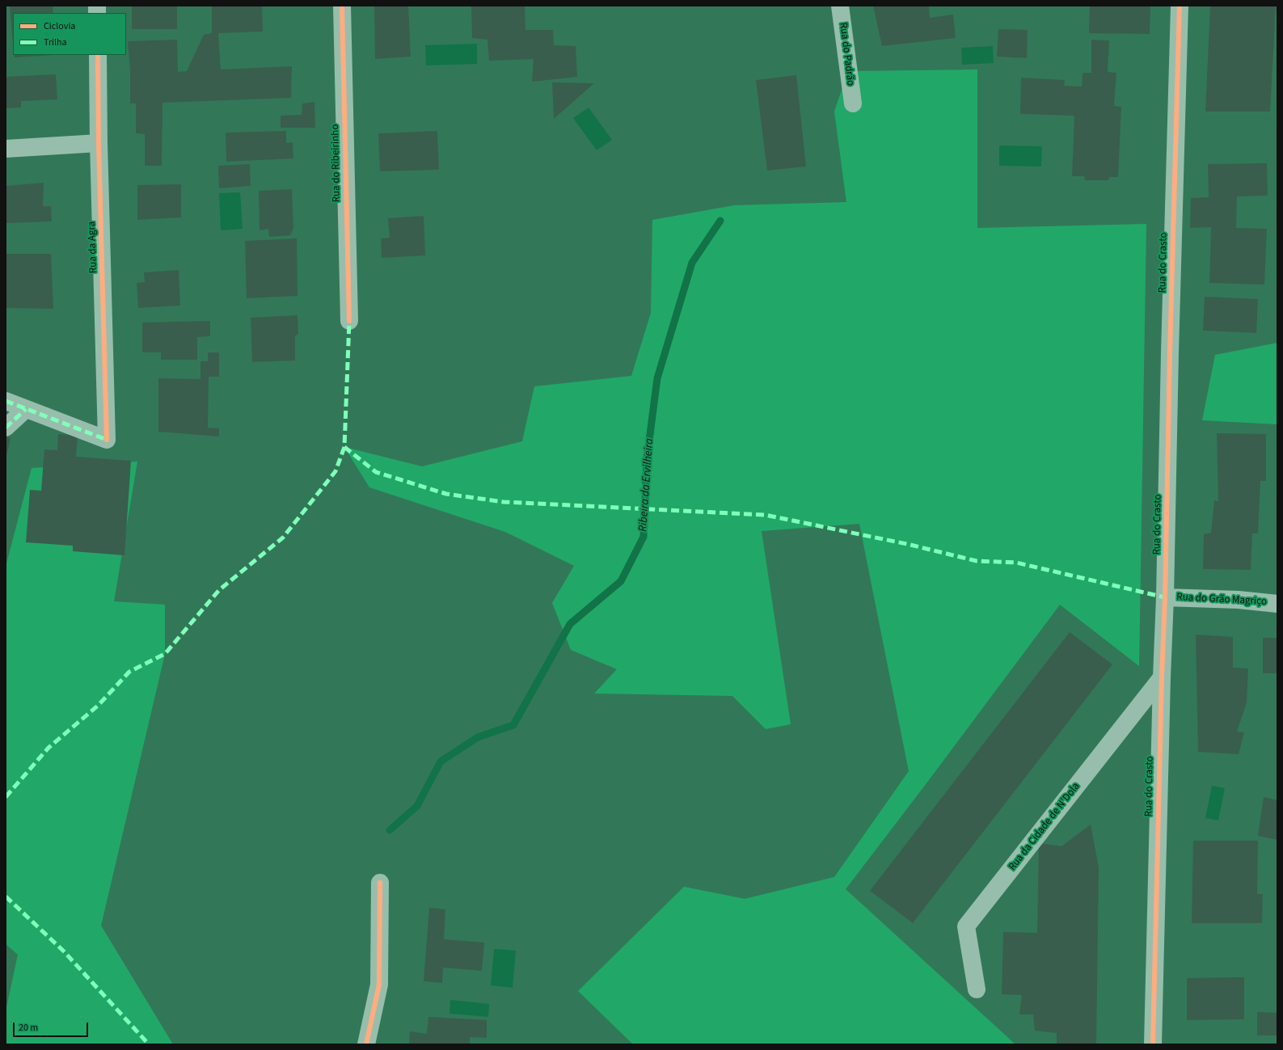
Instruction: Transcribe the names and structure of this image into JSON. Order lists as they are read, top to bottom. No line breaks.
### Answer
{"streets":{"street":["Rua do Padrão","Rua do Ribeirinho","Rua da Agra","Rua do Crasto","Rua do Grão Magriço","Rua da Cidade de N'Dola"]},"crossings":[["Rua do Crasto","Rua do Grão Magriço"],["Rua do Crasto","Rua da Cidade de N'Dola"]],"water":["Ribeira da Ervilheira"],"legend":["Ciclovia","Trilha"],"scale_bar":"20 m"}
